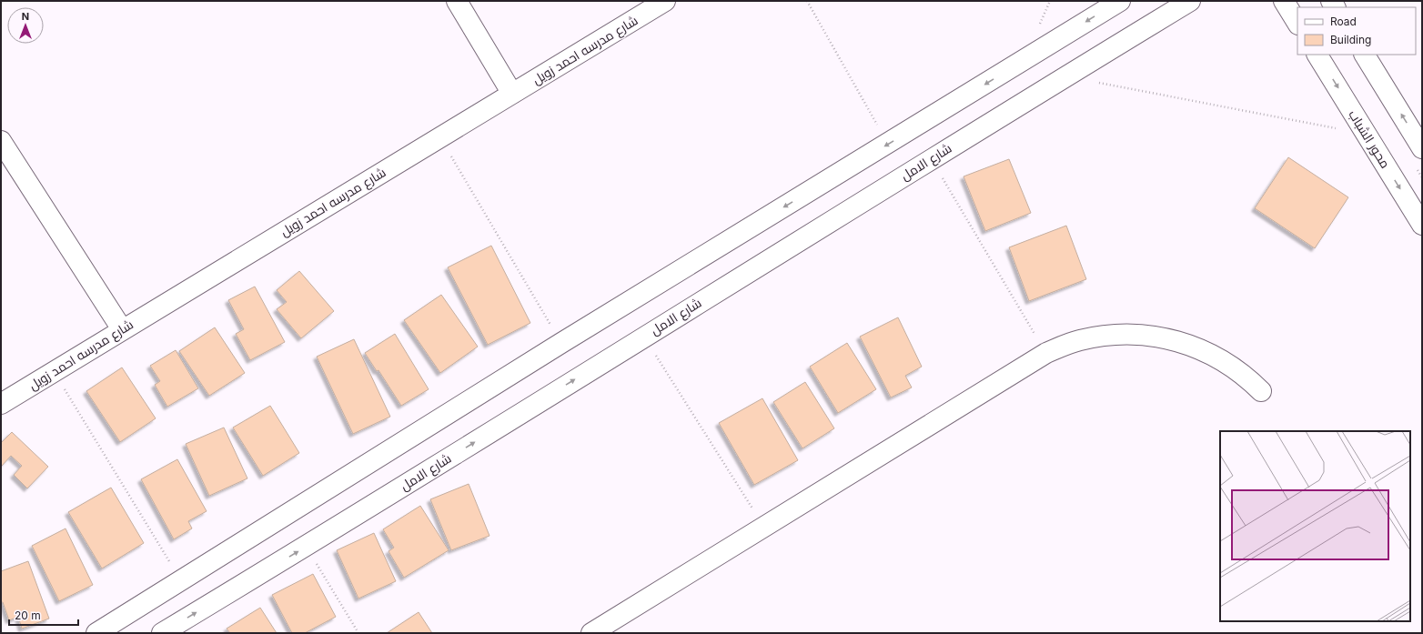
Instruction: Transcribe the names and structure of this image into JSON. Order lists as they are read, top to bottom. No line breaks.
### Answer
{"streets":{"street":["شارع مدرسه احمد زويل","محور الشباب","شارع الامل"]},"legend":["Road","Building"],"scale_bar":"20 m","north":"top"}
